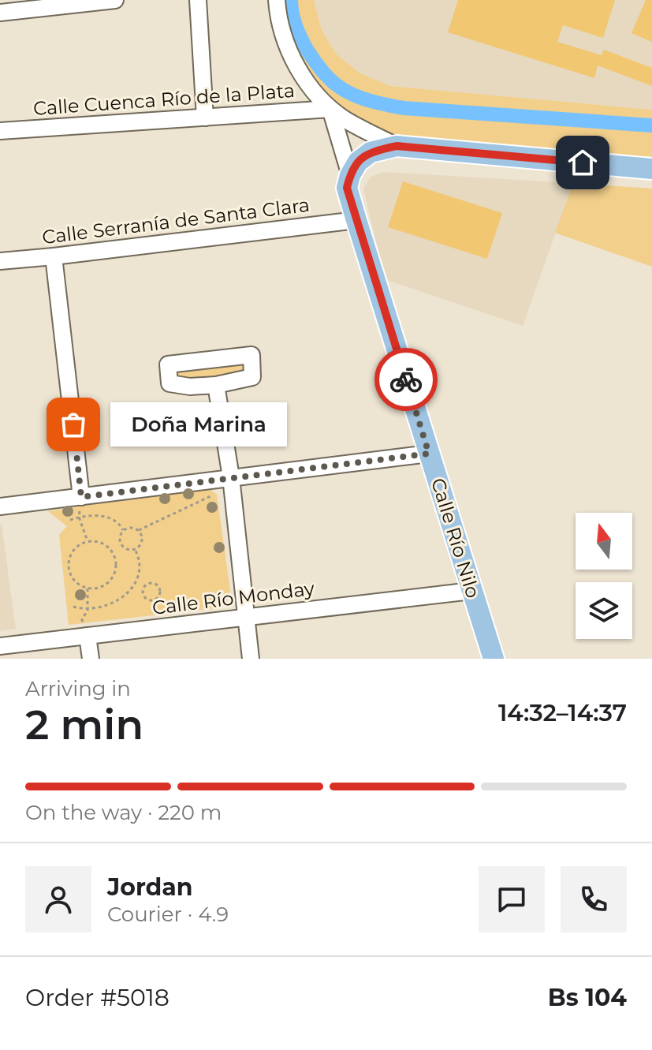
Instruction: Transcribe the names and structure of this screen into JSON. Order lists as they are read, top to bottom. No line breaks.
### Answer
{"streets":{"main road":["Calle Río Nilo"],"street":["Calle Cuenca Río de la Plata","Calle Serranía de Santa Clara","Calle Río Monday"]},"crossings":[["Calle Serranía de Santa Clara","Calle Río Nilo"],["Calle Río Nilo","Calle Río Monday"]],"places":["Doña Marina"],"north":"top","page":{"bubble":"Doña Marina","heading":["2 min","Arriving in","14:32–14:37"],"panel":["Jordan","Courier · 4.9","Order #5018","Bs 104"],"bar":"On the way · 220 m"}}
